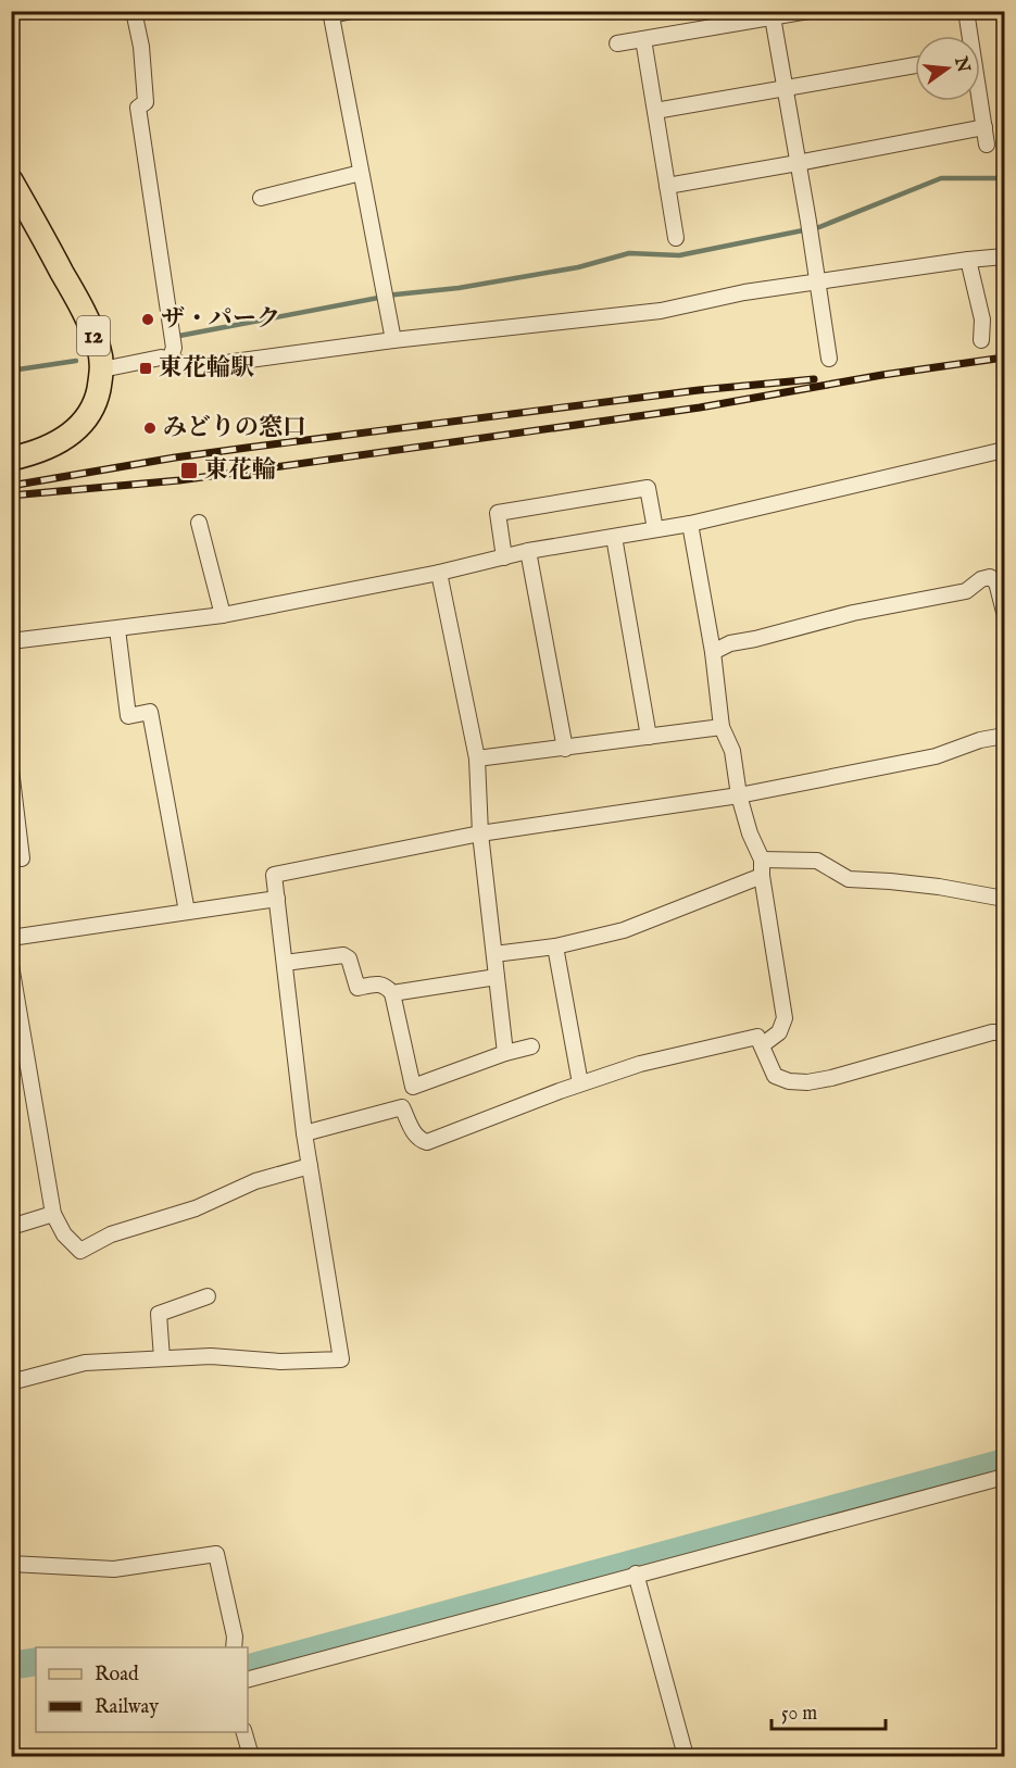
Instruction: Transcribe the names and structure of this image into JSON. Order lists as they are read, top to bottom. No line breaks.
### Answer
{"streets":{"main road":["12"]},"places":{"other":["ザ・パーク","みどりの窓口"],"transit":["東花輪駅","東花輪"]},"legend":["Road","Railway"],"scale_bar":"50 m","north":"right"}
